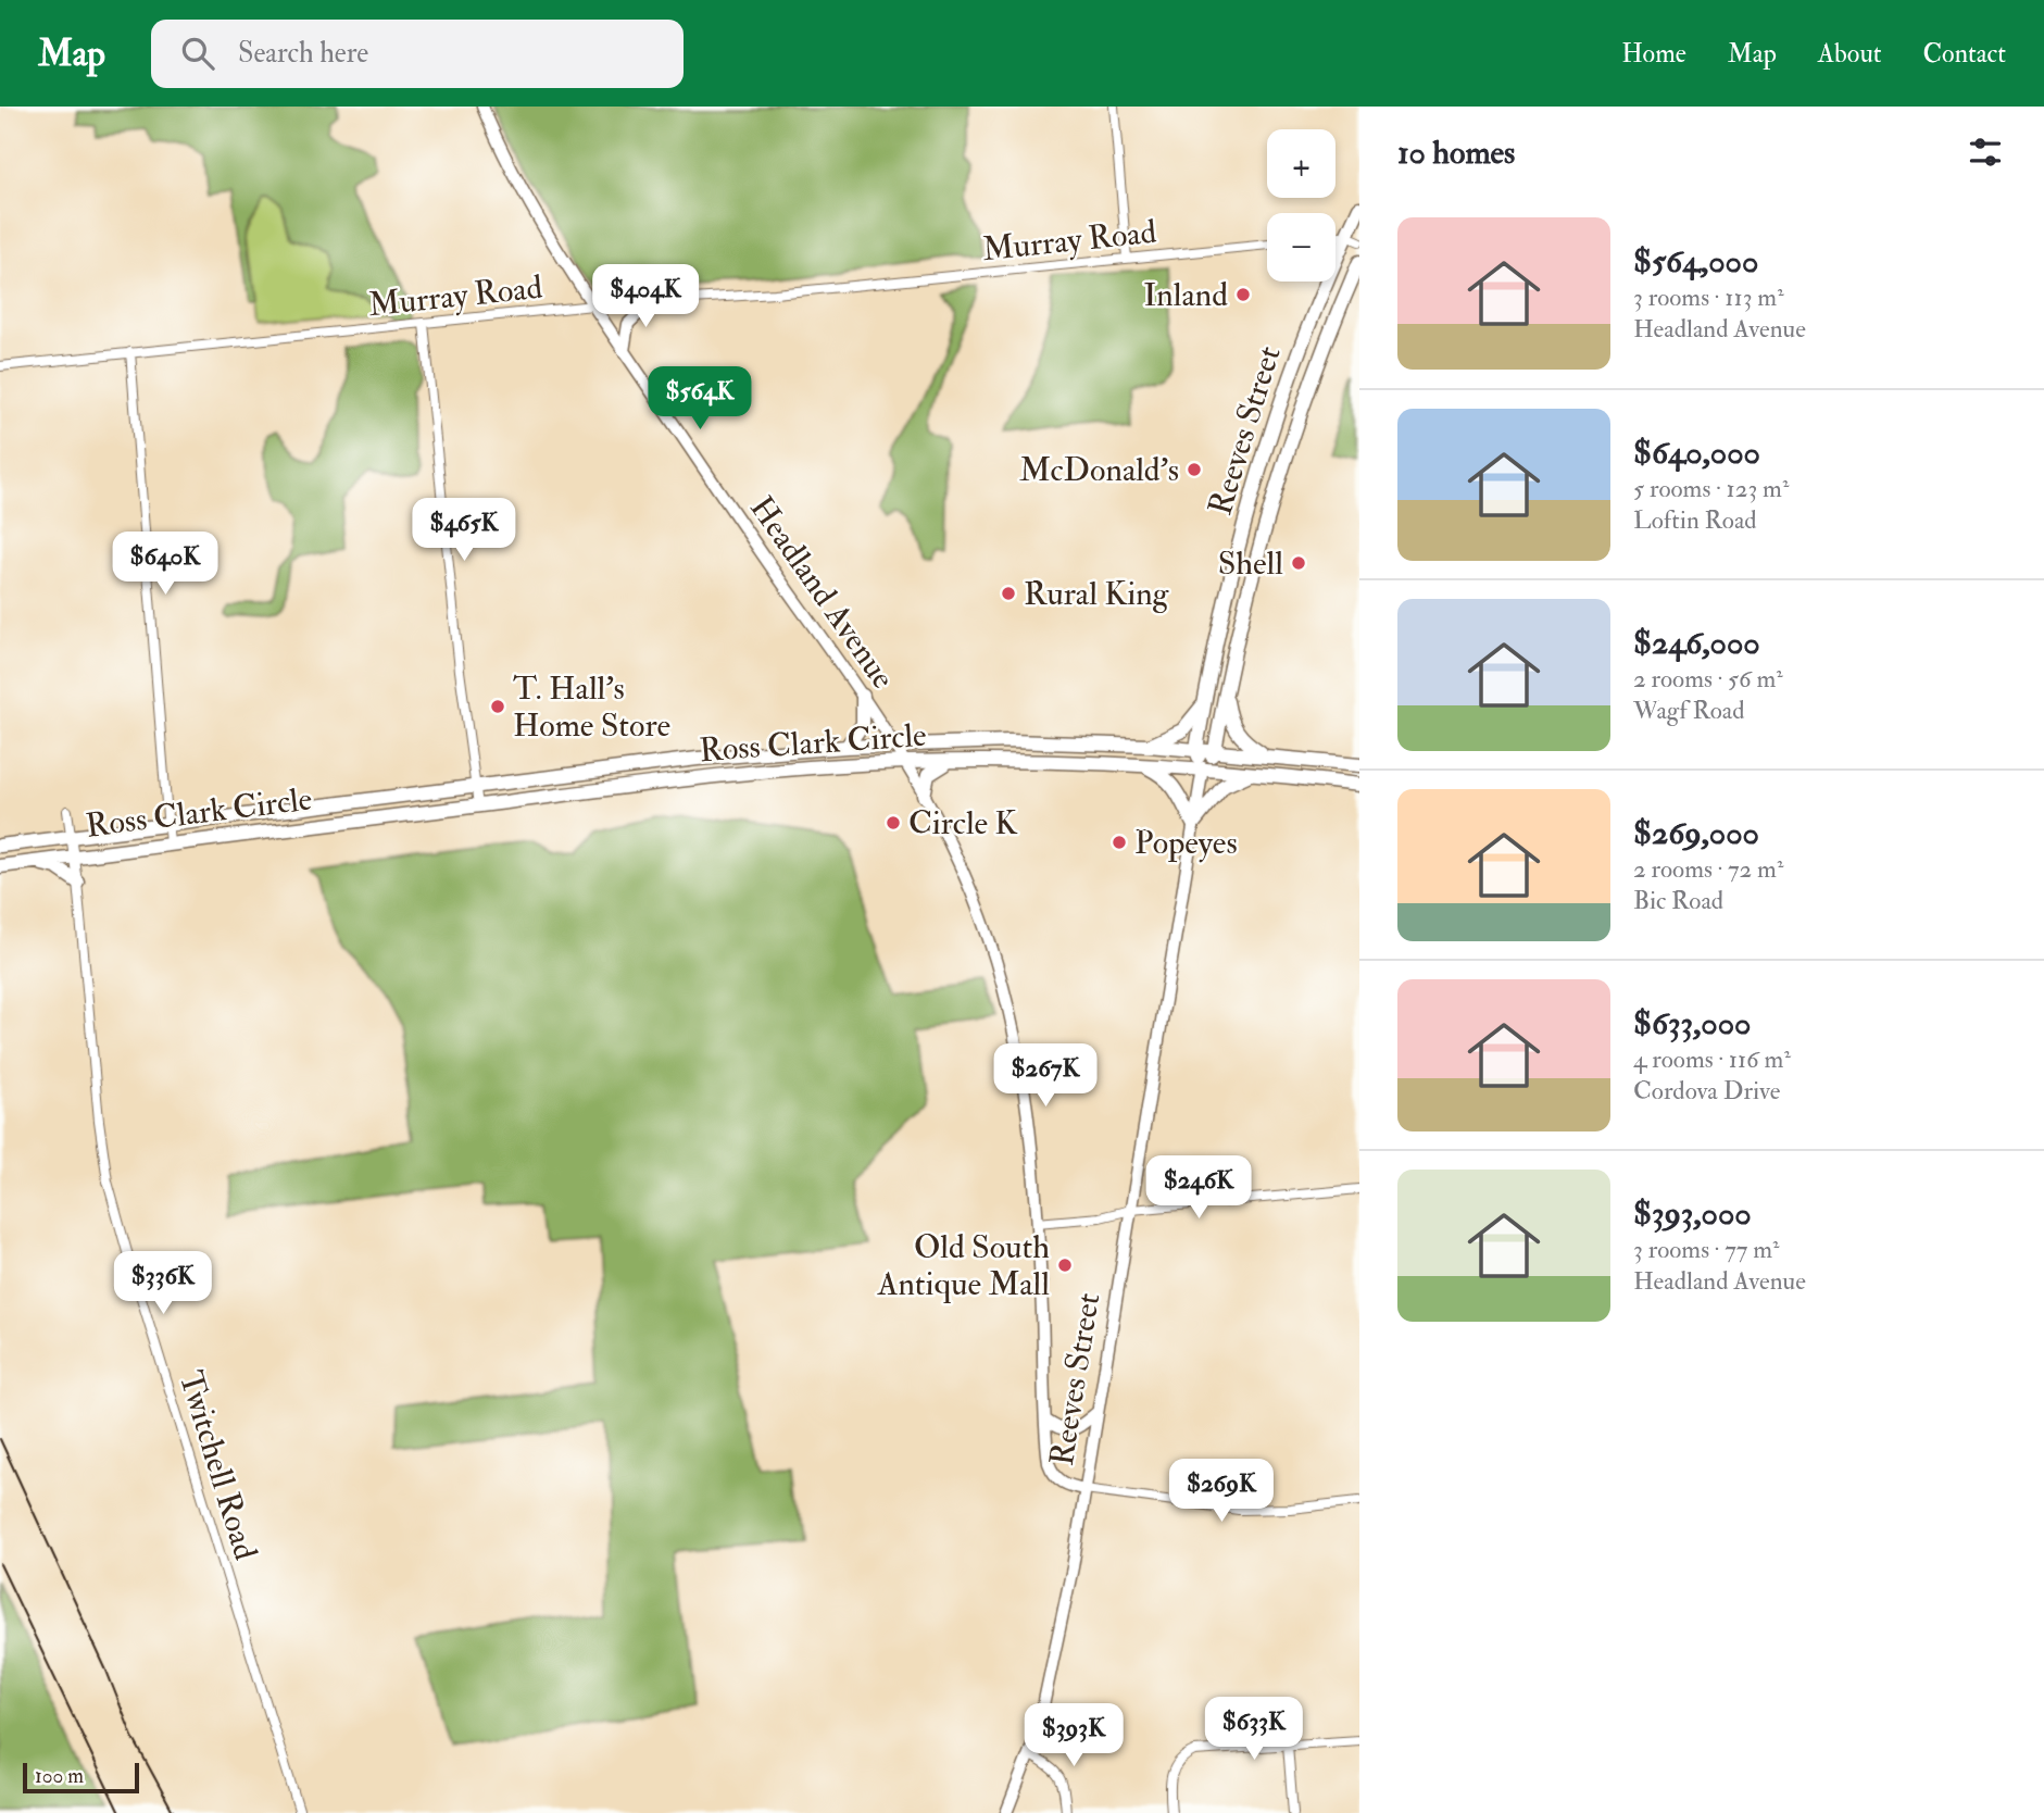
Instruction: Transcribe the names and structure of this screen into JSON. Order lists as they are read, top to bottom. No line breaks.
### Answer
{"streets":{"highway":["Reeves Street","Ross Clark Circle"],"main road":["Headland Avenue"],"street":["Murray Road","Twitchell Road"]},"crossings":[["Murray Road","Headland Avenue"],["Reeves Street","Headland Avenue"],["Reeves Street","Ross Clark Circle"],["Headland Avenue","Ross Clark Circle"],["Ross Clark Circle","Twitchell Road"]],"places":["Inland","McDonald's","Shell","Rural King","T. Hall’s Home Store","Circle K","Popeyes","Old South Antique Mall"],"scale_bar":"100 m","page":{"header":"Map","search":"Search here","nav":["Home","Map","About","Contact"],"heading":"10 homes","map_buttons":["+","−"],"list":[{"name":"$564,000","note":"3 rooms · 113 m² · Headland Avenue"},{"name":"$640,000","note":"5 rooms · 123 m² · Loftin Road"},{"name":"$246,000","note":"2 rooms · 56 m² · Wagf Road"},{"name":"$269,000","note":"2 rooms · 72 m² · Bic Road"},{"name":"$633,000","note":"4 rooms · 116 m² · Cordova Drive"},{"name":"$393,000","note":"3 rooms · 77 m² · Headland Avenue"}],"price":["$404K","$564K","$465K","$640K","$267K","$246K","$336K","$269K","$633K","$393K"],"scale":"100 m"}}
